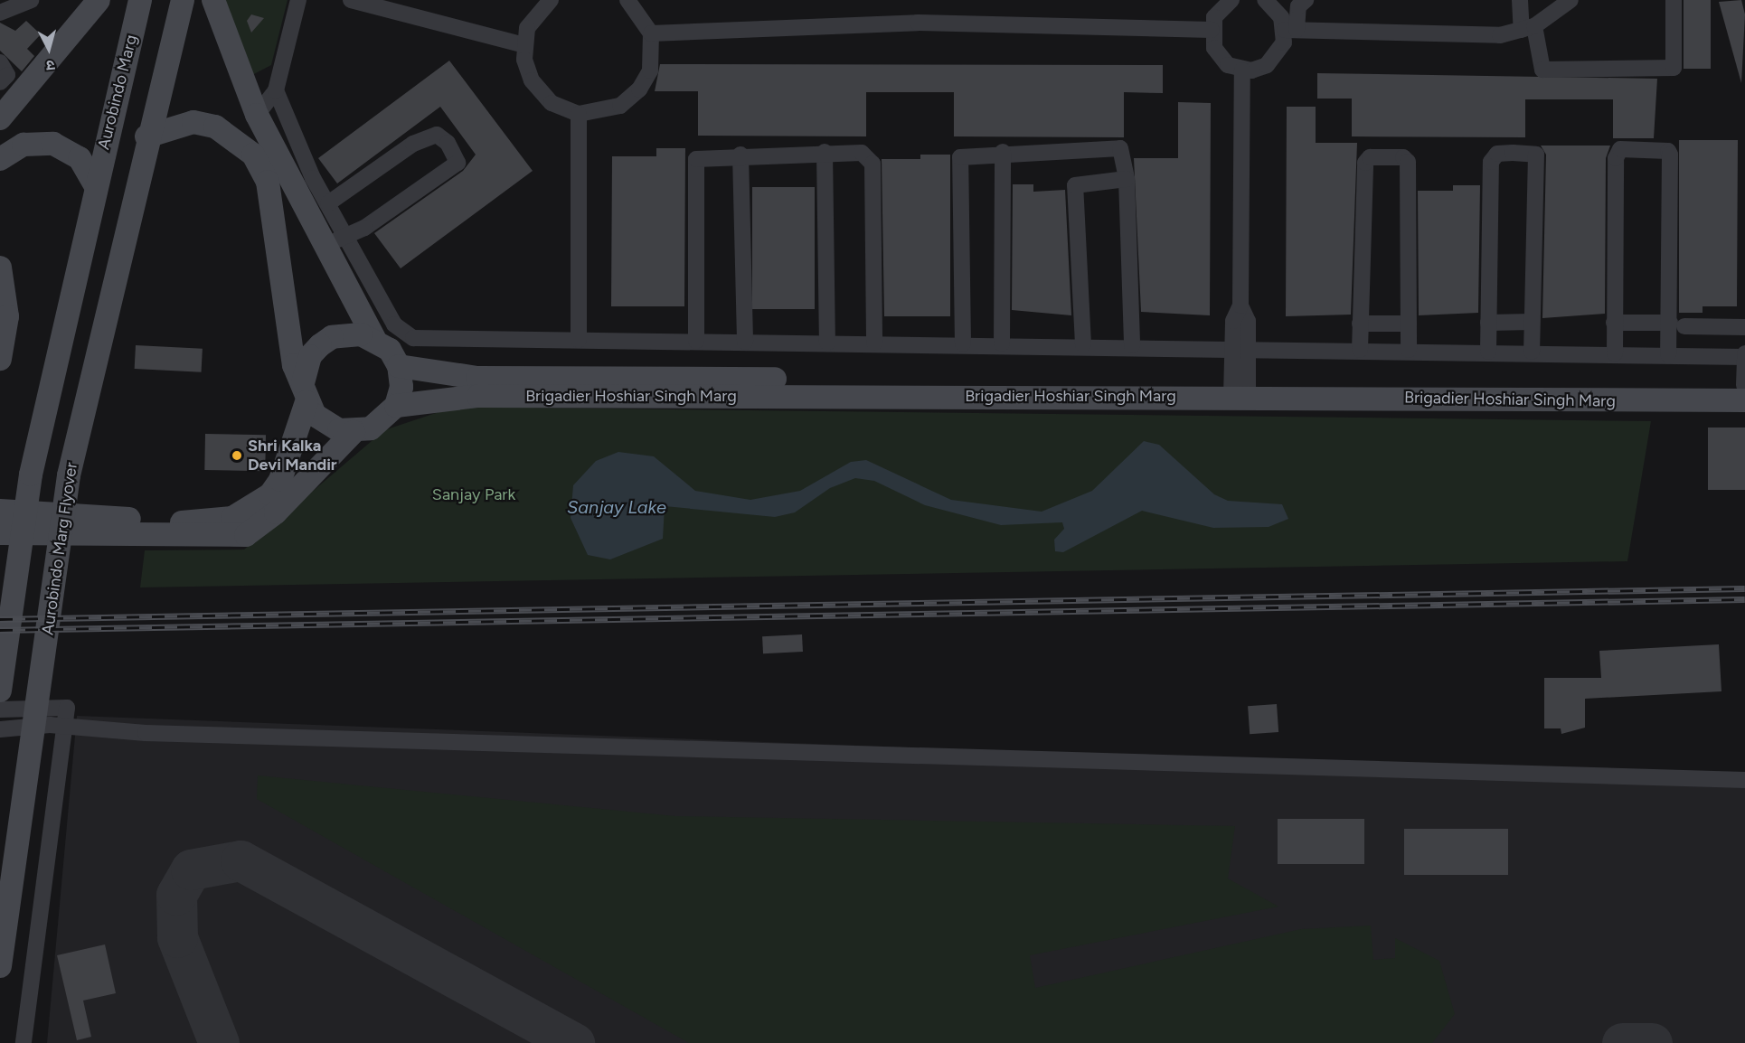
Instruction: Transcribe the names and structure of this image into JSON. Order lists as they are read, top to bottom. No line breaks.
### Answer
{"streets":{"street":["Aurobindo Marg","Brigadier Hoshiar Singh Marg","Aurobindo Marg Flyover"]},"water":["Sanjay Lake"],"parks":["Sanjay Park"],"places":["Shri Kalka Devi Mandir"],"north":"bottom"}
